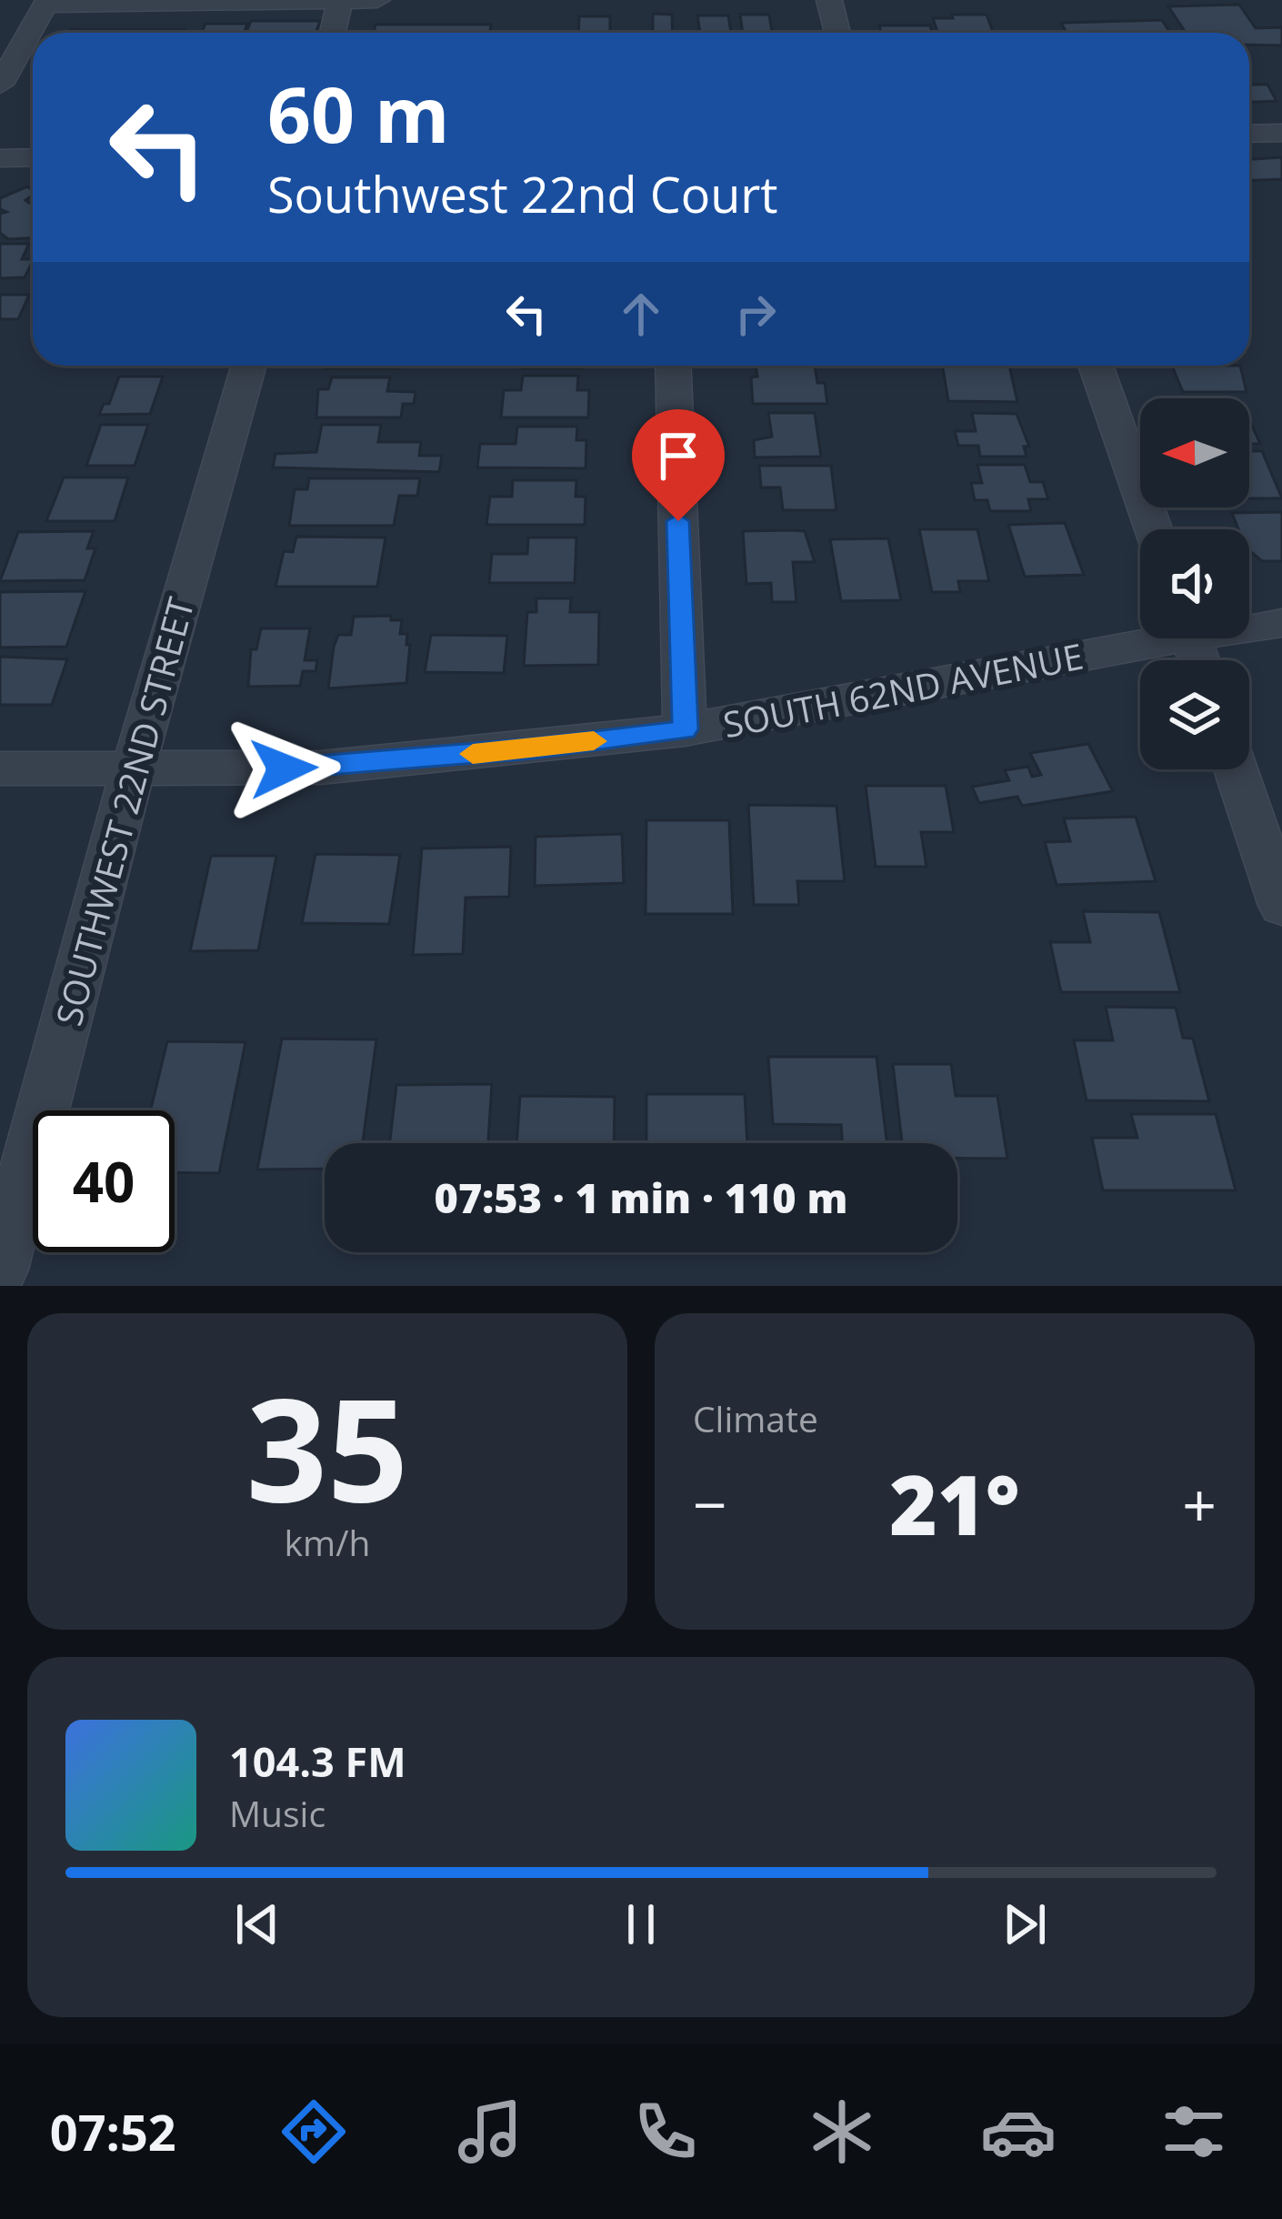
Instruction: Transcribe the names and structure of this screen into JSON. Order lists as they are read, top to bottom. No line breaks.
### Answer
{"streets":{"street":["SOUTH 62ND AVENUE","SOUTHWEST 22ND STREET"]},"crossings":[["SOUTH 62ND AVENUE","SOUTHWEST 22ND STREET"]],"north":"left","page":{"turn":["60 m","Southwest 22nd Court"],"limit":"40","trip":"07:53 · 1 min · 110 m","tile":[["35","km/h"],"Climate"],"heat":["−","21°","+"],"song":["104.3 FM","Music"],"tabs":"07:52"}}
